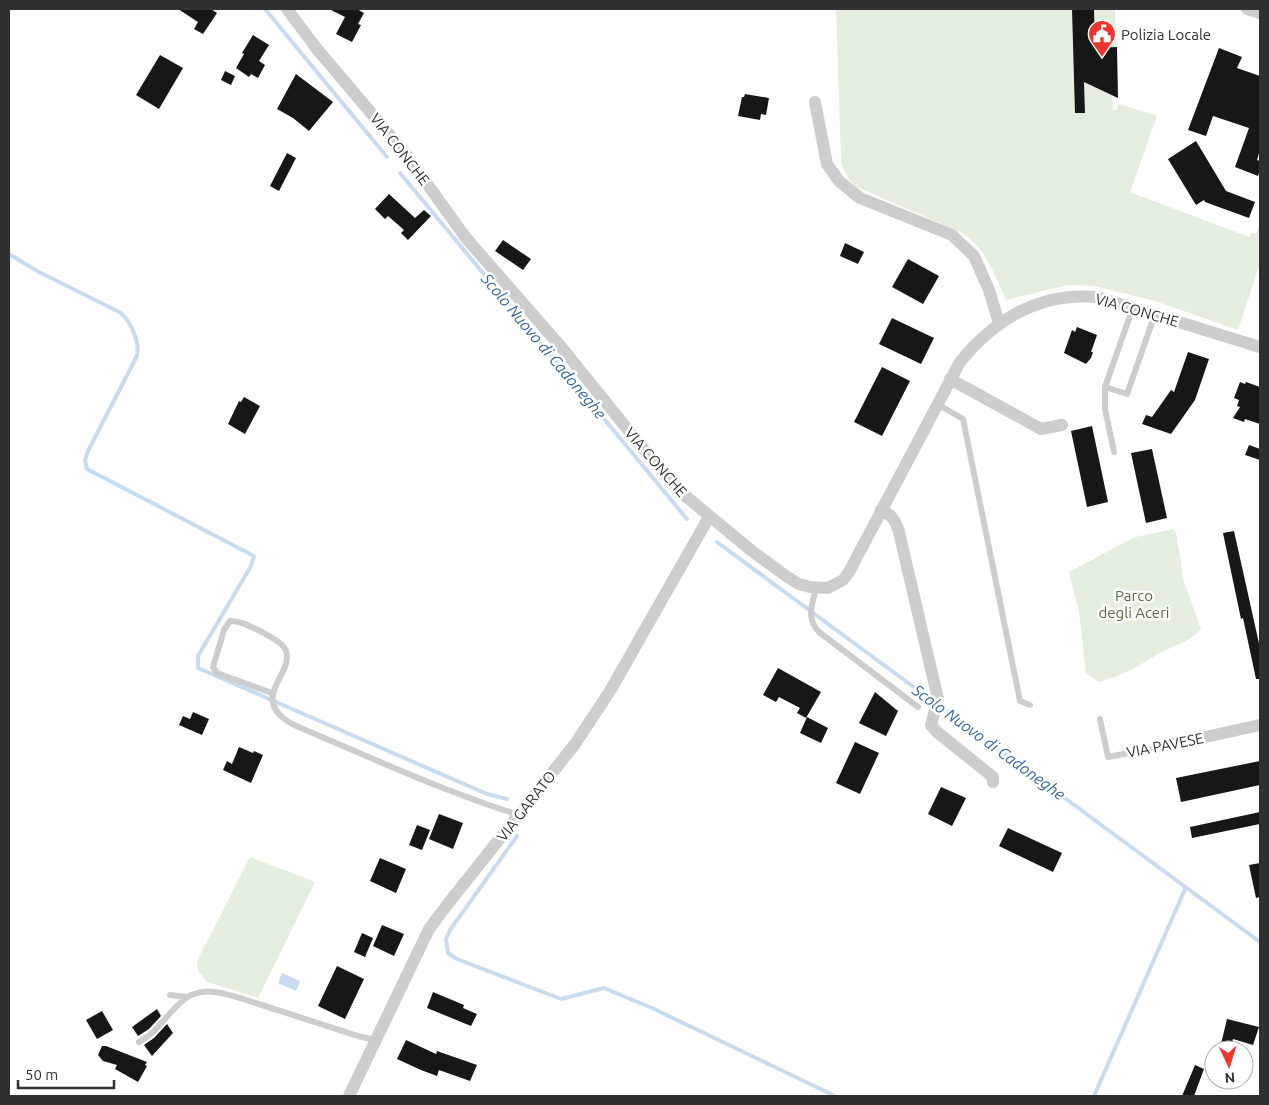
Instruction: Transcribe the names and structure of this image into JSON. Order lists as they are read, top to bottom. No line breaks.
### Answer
{"streets":{"street":["VIA CONCHE","VIA PAVESE","VIA GARATO"]},"crossings":[["VIA CONCHE","VIA GARATO"]],"water":["Scolo Nuovo di Cadoneghe"],"parks":["Parco degli Aceri"],"places":{"public building":["Polizia Locale"]},"scale_bar":"50 m","north":"bottom"}
